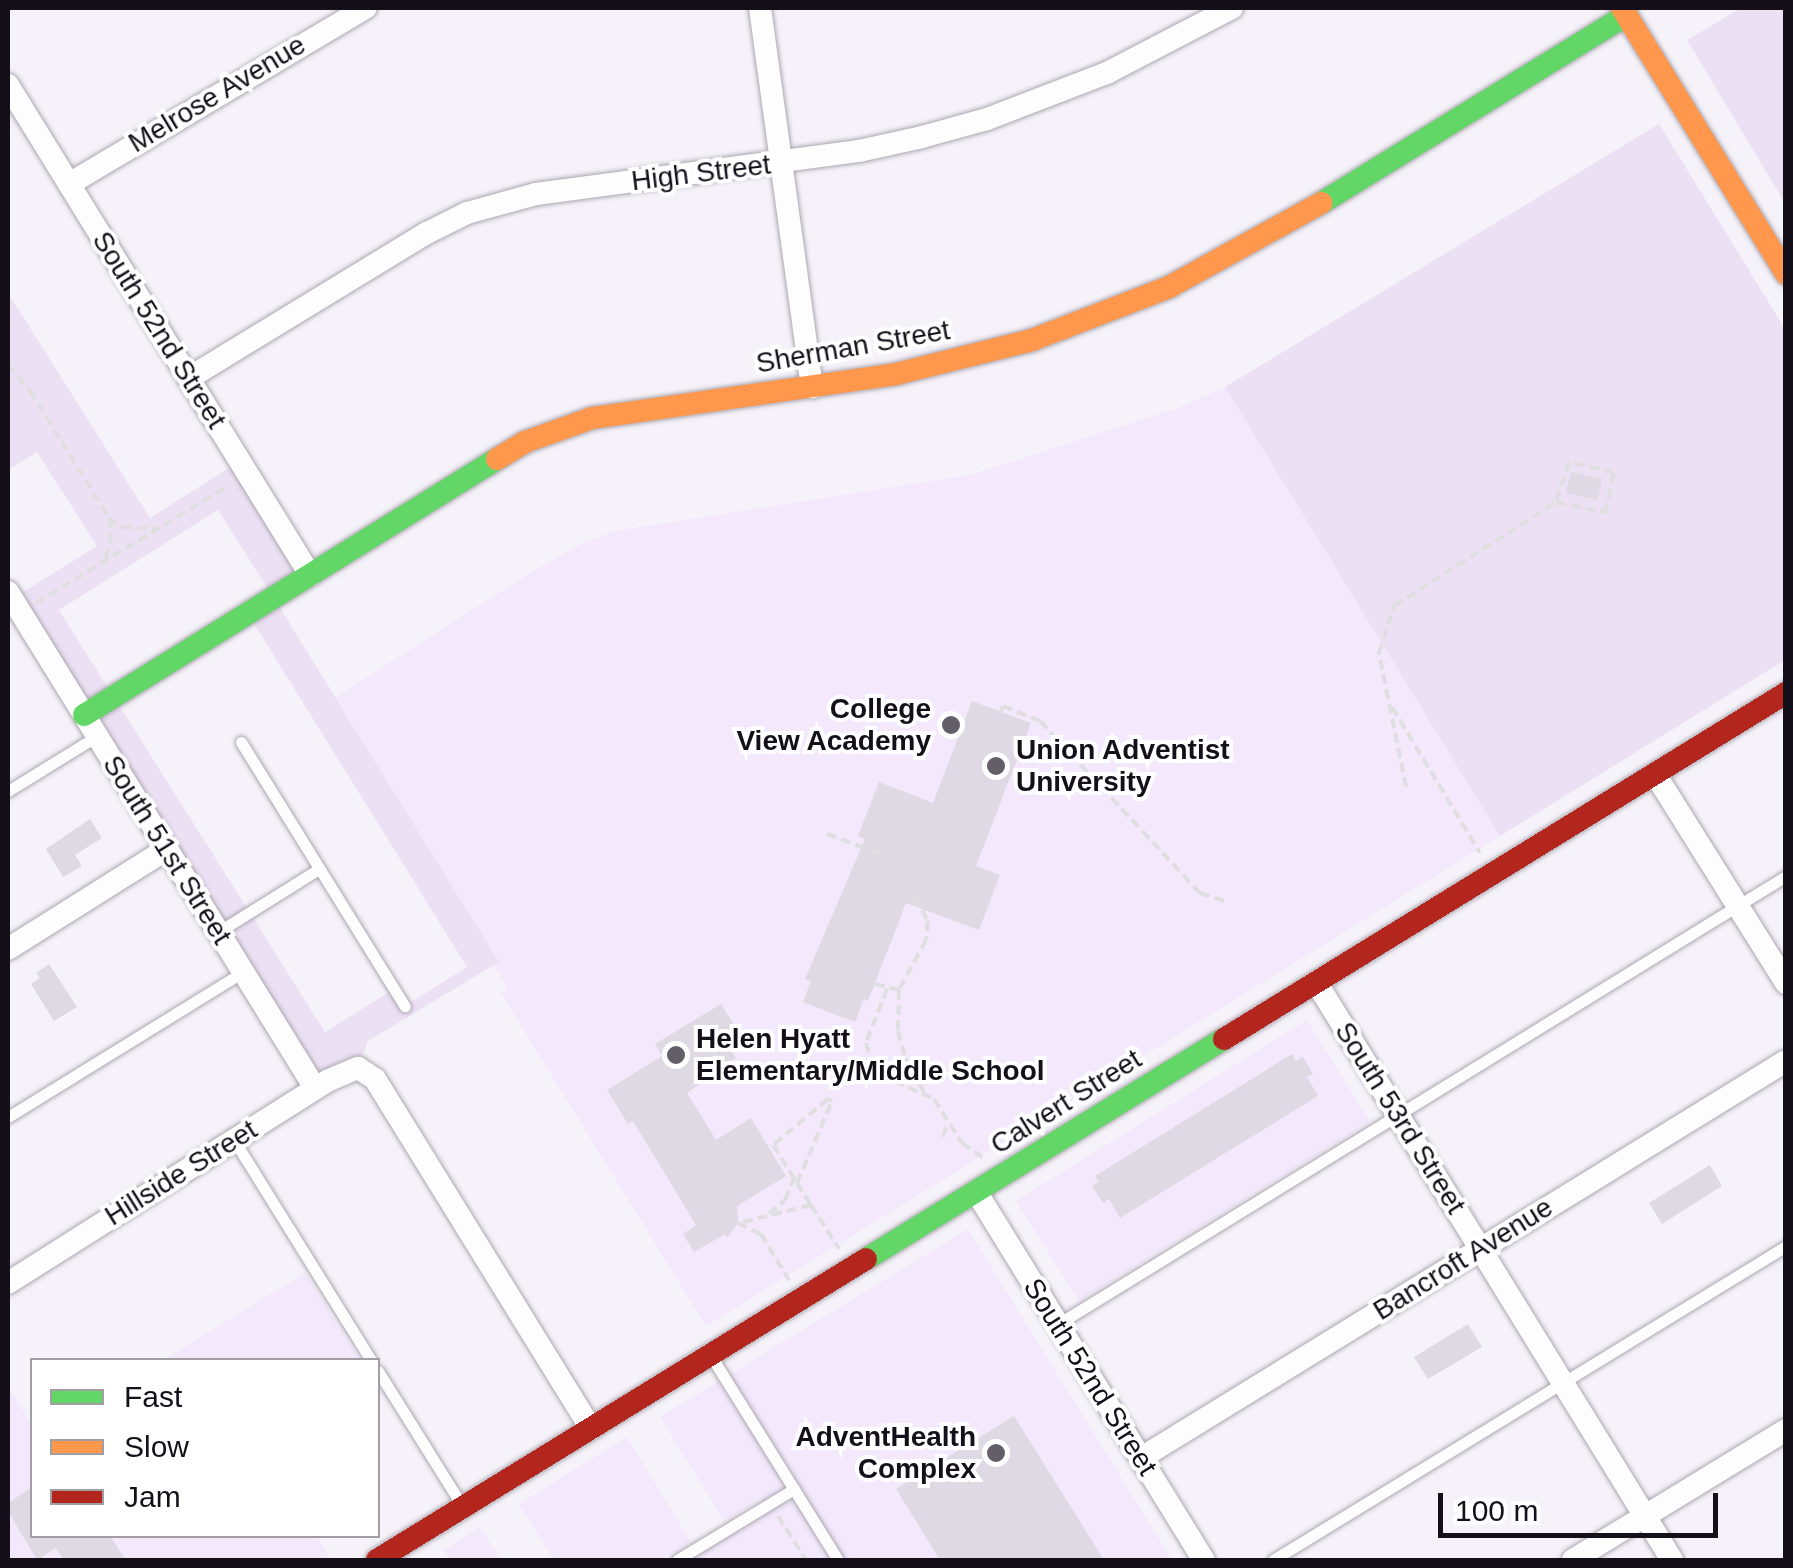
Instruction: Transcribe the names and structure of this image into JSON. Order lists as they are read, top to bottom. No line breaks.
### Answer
{"streets":{"street":["Melrose Avenue","High Street","South 52nd Street","Sherman Street","South 51st Street","Calvert Street","South 53rd Street","Hillside Street","Bancroft Avenue"]},"crossings":[["Melrose Avenue","South 52nd Street"],["High Street","South 52nd Street"],["South 52nd Street","Sherman Street"],["South 52nd Street","Calvert Street"],["South 52nd Street","Bancroft Avenue"],["Sherman Street","South 51st Street"],["South 51st Street","Hillside Street"],["Calvert Street","South 53rd Street"],["Calvert Street","Hillside Street"],["South 53rd Street","Bancroft Avenue"]],"places":["College View Academy","Union Adventist University","Helen Hyatt Elementary/Middle School","AdventHealth Complex"],"legend":["Fast","Slow","Jam"],"scale_bar":"100 m"}
